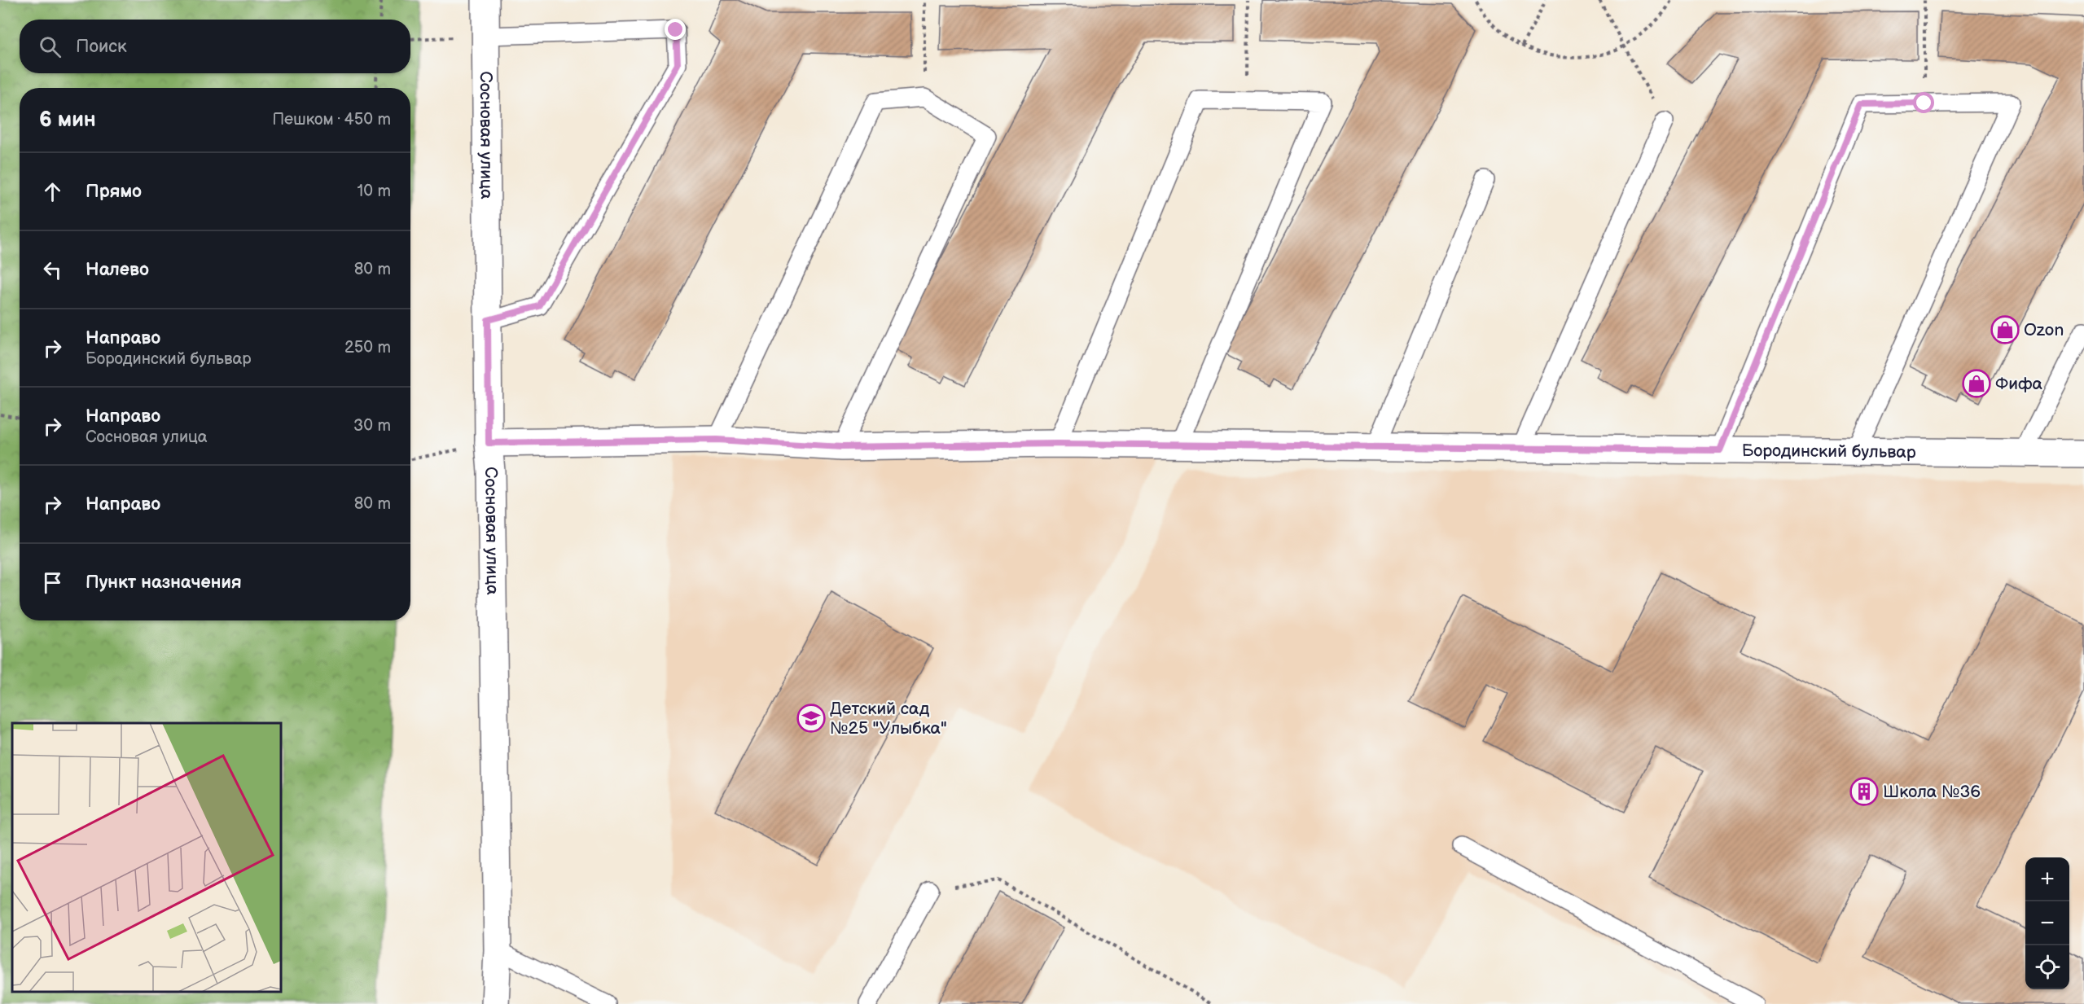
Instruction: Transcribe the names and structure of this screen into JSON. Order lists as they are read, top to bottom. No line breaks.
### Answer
{"streets":{"street":["Сосновая улица","Бородинский бульвар"]},"crossings":[["Сосновая улица","Бородинский бульвар"]],"places":{"shop":["Ozon","Фифа"],"school or university":["Детский сад №25 \"Улыбка\""],"building":["Школа №36"]},"page":{"search":"Поиск","heading":["6 мин","Пешком · 450 m"],"list":[["Прямо","10 m"],["Налево","80 m"],["Направо","Бородинский бульвар","250 m"],["Направо","Сосновая улица","30 m"],["Направо","80 m"],"Пункт назначения"],"map_buttons":["+","−"]}}
